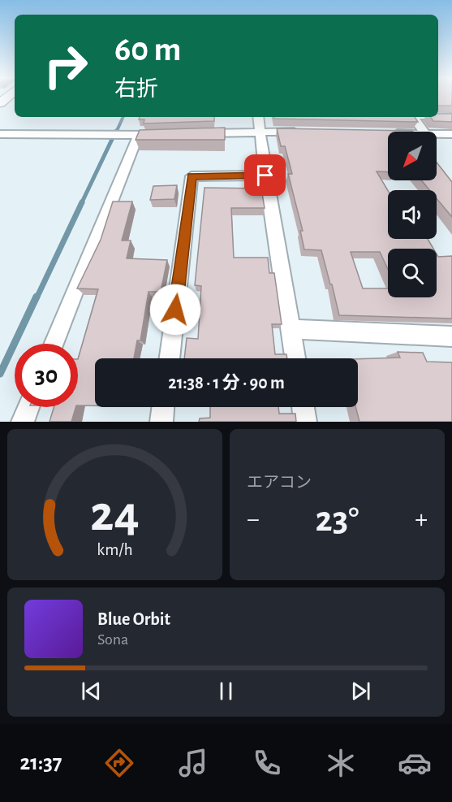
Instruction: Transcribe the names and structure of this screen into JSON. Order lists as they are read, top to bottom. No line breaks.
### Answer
{"north":"bottom left","page":{"turn":["60 m","右折"],"limit":"30","trip":"21:38 · 1 分 · 90 m","tile":"エアコン","heat":["−","23°","+"],"song":["Blue Orbit","Sona"],"tabs":"21:37","gauge":["24","km/h"]}}
